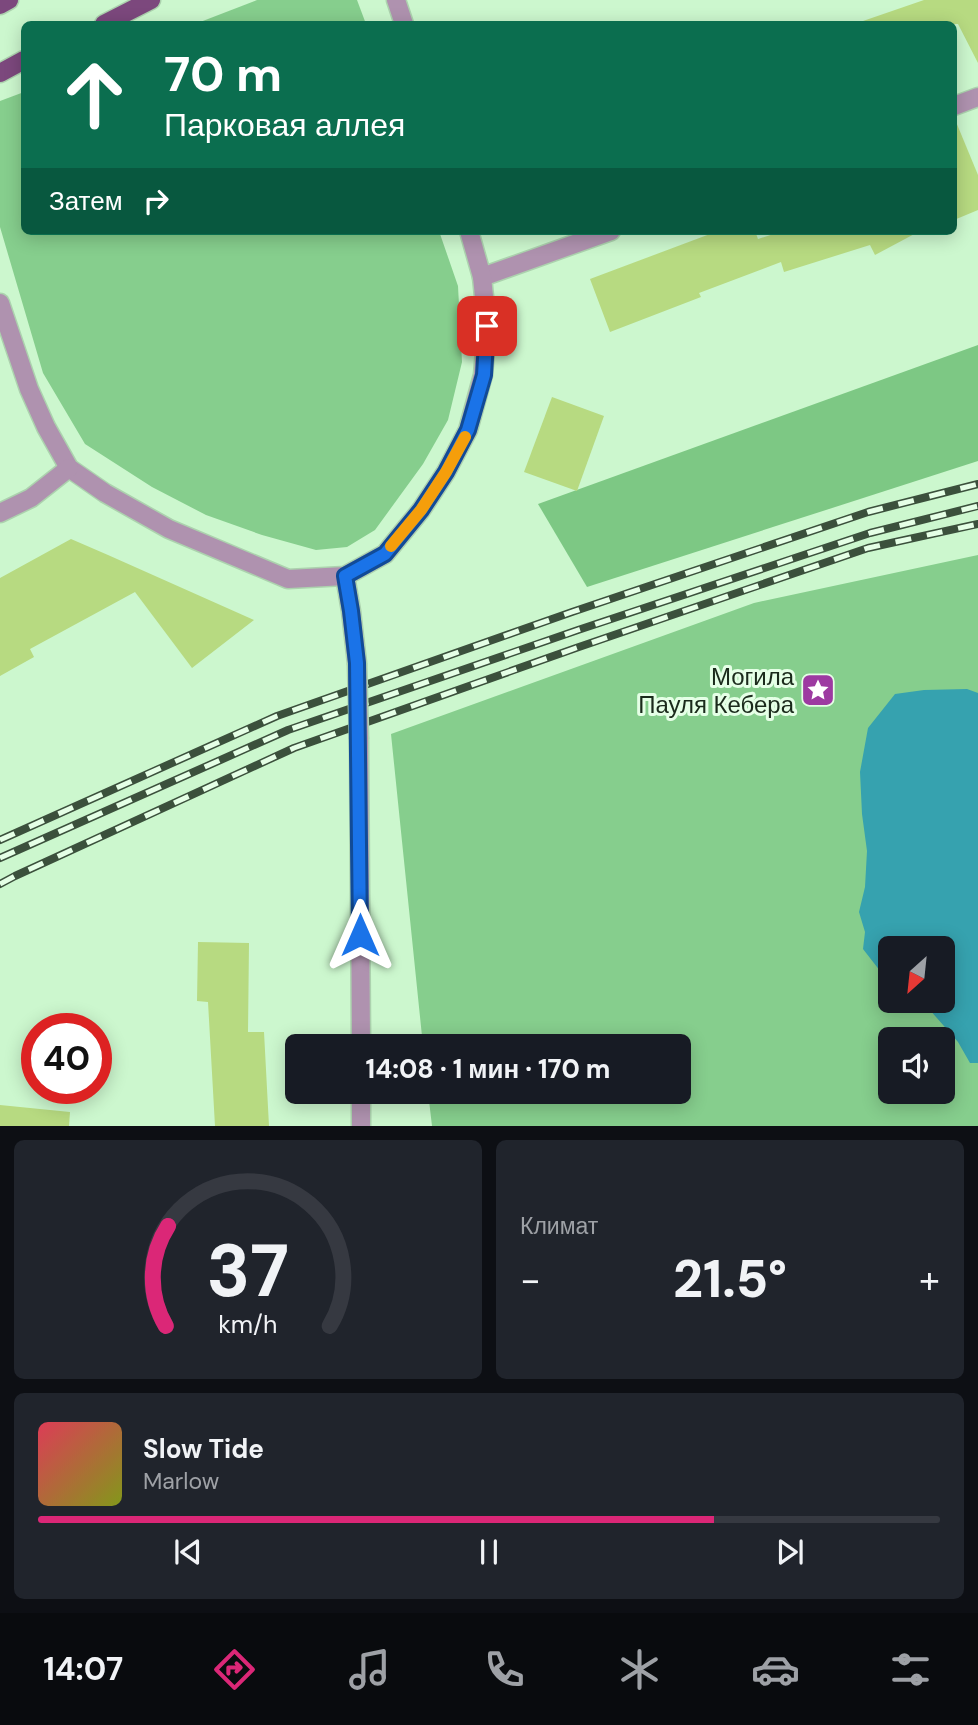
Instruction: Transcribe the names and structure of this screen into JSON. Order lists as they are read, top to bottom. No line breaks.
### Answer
{"places":{"place":["Могила Пауля Кебера"]},"north":"bottom left","page":{"turn":["70 m","Парковая аллея"],"then":"Затем","limit":"40","trip":"14:08 · 1 мин · 170 m","tile":"Климат","heat":["−","21.5°","+"],"song":["Slow Tide","Marlow"],"tabs":"14:07","gauge":["37","km/h"]}}
